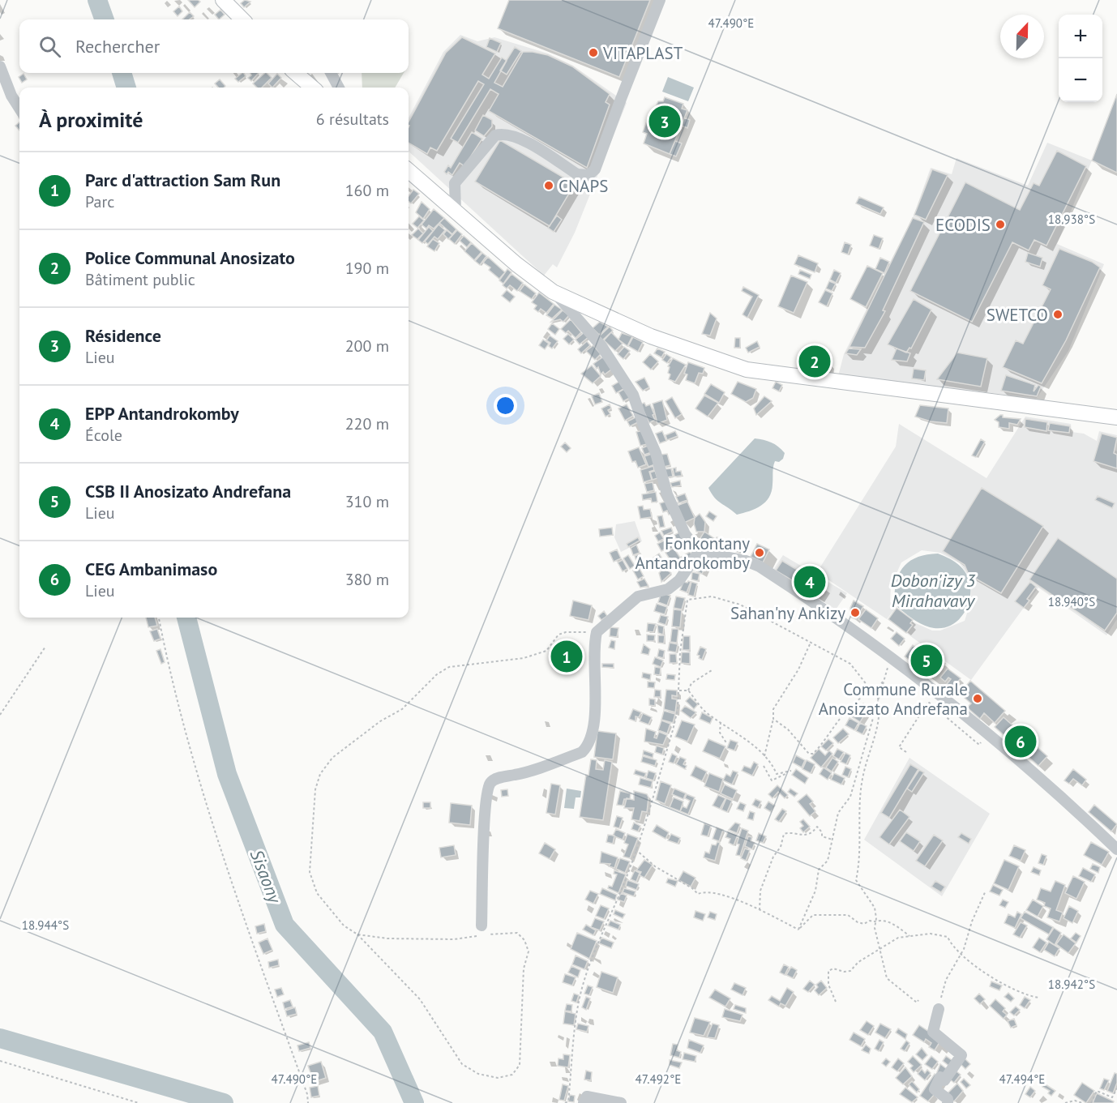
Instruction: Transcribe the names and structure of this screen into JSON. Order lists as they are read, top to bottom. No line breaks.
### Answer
{"water":["Dobon'izy 3 Mirahavavy","Sisaony"],"places":["VITAPLAST","CNAPS","ECODIS","SWETCO","Fonkontany Antandrokomby","Sahan'ny Ankizy","Commune Rurale Anosizato Andrefana"],"north":"top","page":{"map_buttons":["+","−"],"search":"Rechercher","heading":["À proximité","6 résultats"],"pins":["3","2","4","1","5","6"],"list":[{"mark":"1","name":"Parc d'attraction Sam Run","note":"Parc","value":"160 m"},{"mark":"2","name":"Police Communal Anosizato","note":"Bâtiment public","value":"190 m"},{"mark":"3","name":"Résidence","note":"Lieu","value":"200 m"},{"mark":"4","name":"EPP Antandrokomby","note":"École","value":"220 m"},{"mark":"5","name":"CSB II Anosizato Andrefana","note":"Lieu","value":"310 m"},{"mark":"6","name":"CEG Ambanimaso","note":"Lieu","value":"380 m"}]},"coordinates":["47.490°E","18.938°S","18.940°S","18.944°S","18.942°S","47.492°E","47.494°E"]}
